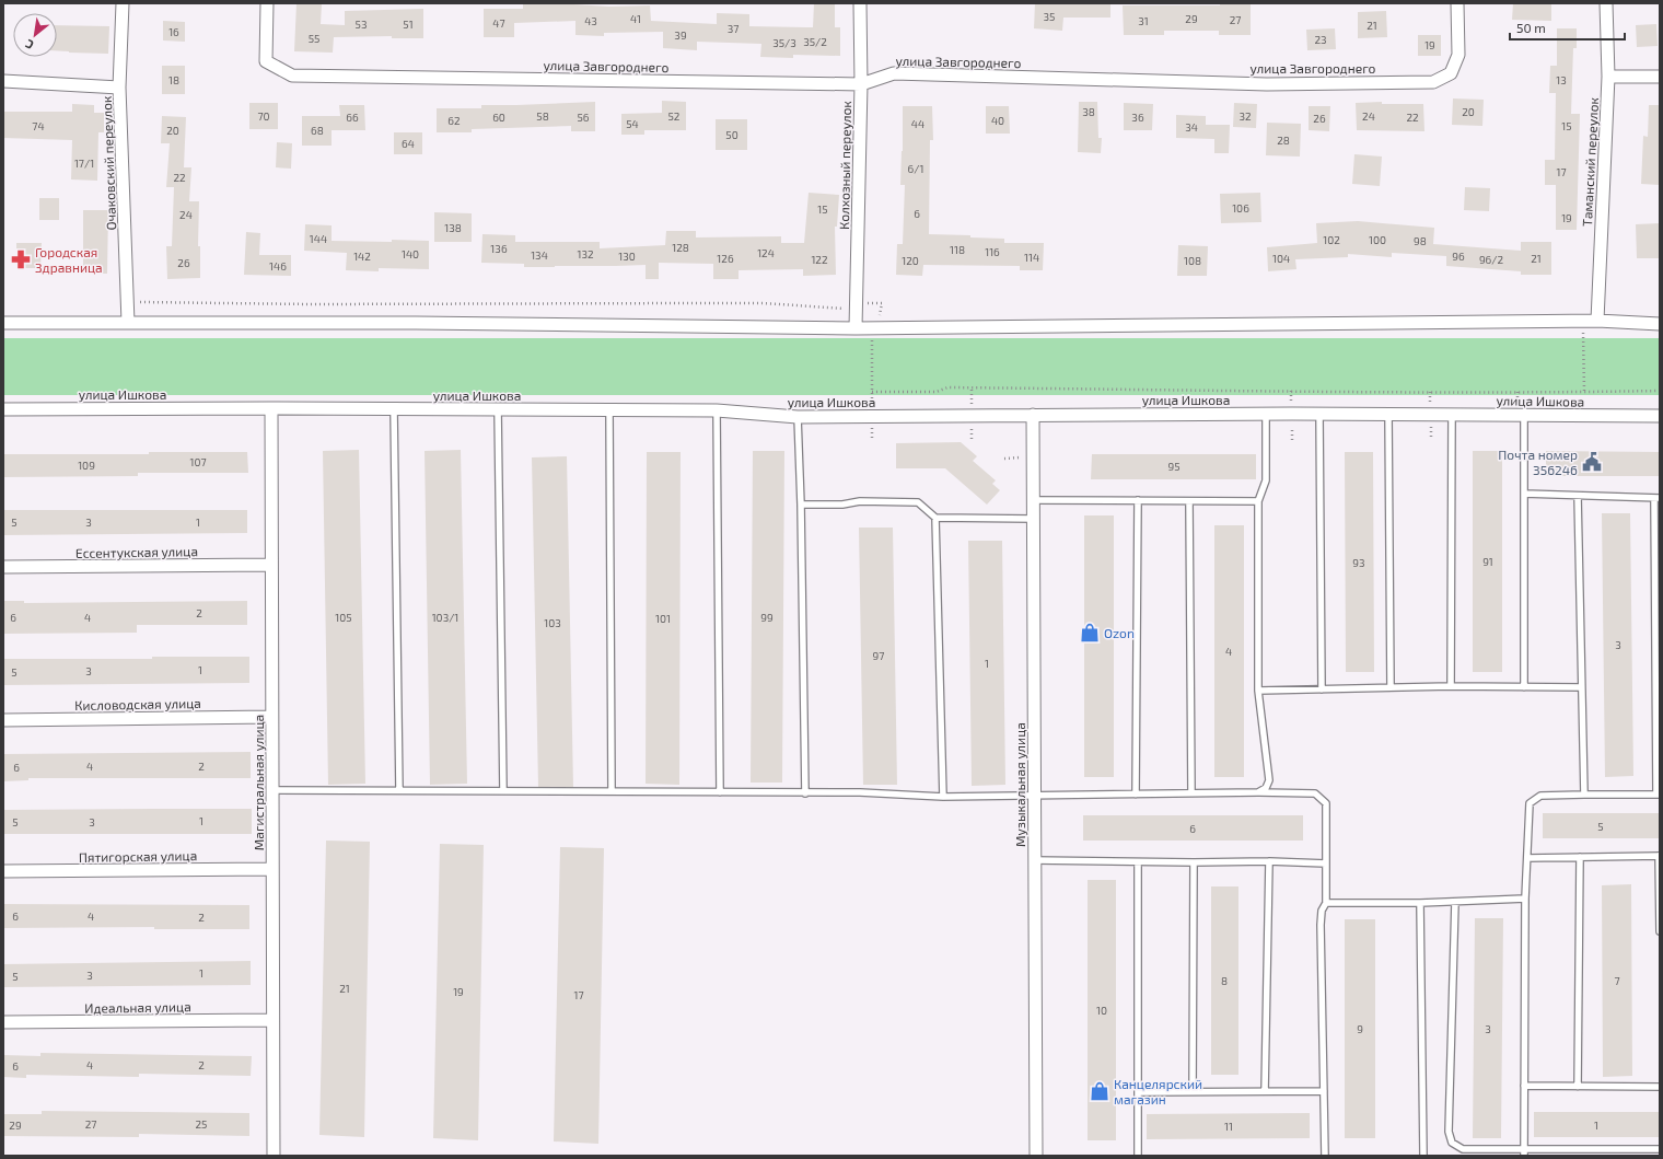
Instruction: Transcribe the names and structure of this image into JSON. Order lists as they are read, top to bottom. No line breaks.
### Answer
{"streets":{"street":["улица Завгороднего","Таманский переулок","Очаковский переулок","Колхозный переулок","улица Ишкова","Ессентукская улица","Кисловодская улица","Магистральная улица","Музыкальная улица","Пятигорская улица","Идеальная улица"]},"crossings":[["улица Завгороднего","Колхозный переулок"],["улица Ишкова","Магистральная улица"],["улица Ишкова","Музыкальная улица"],["Ессентукская улица","Магистральная улица"],["Кисловодская улица","Магистральная улица"],["Магистральная улица","Пятигорская улица"],["Магистральная улица","Идеальная улица"]],"places":{"pharmacy":["Городская Здравница"],"public building":["Почта номер 356246"],"shop":["Ozon","Канцелярский магазин"]},"house_numbers":["35","41","29","27","43","31","47","53","51","21","37","16","39","55","23","35/2","35/3","19","18","13","38","20","70","58","52","32","24","66","60","56","36","22","26","62","40","54","44","74","15","34","20","68","50","28","64","17/1","6/1","17","22","106","15","6","24","19","138","144","102","100","98","128","136","118","116","124","140","132","134","142","130","96","114","126","104","21","122","96/2","120","108","26","146","107","109","95","5","3","1","91","93","2","6","4","105","103/1","99","101","103","3","4","97","1","1","3","5","4","2","6","1","5","3","5","6","6","4","2","1","3","5","8","7","21","19","17","10","9","3","4","2","6","27","25","29","1","11"],"scale_bar":"50 m","north":"bottom left"}
